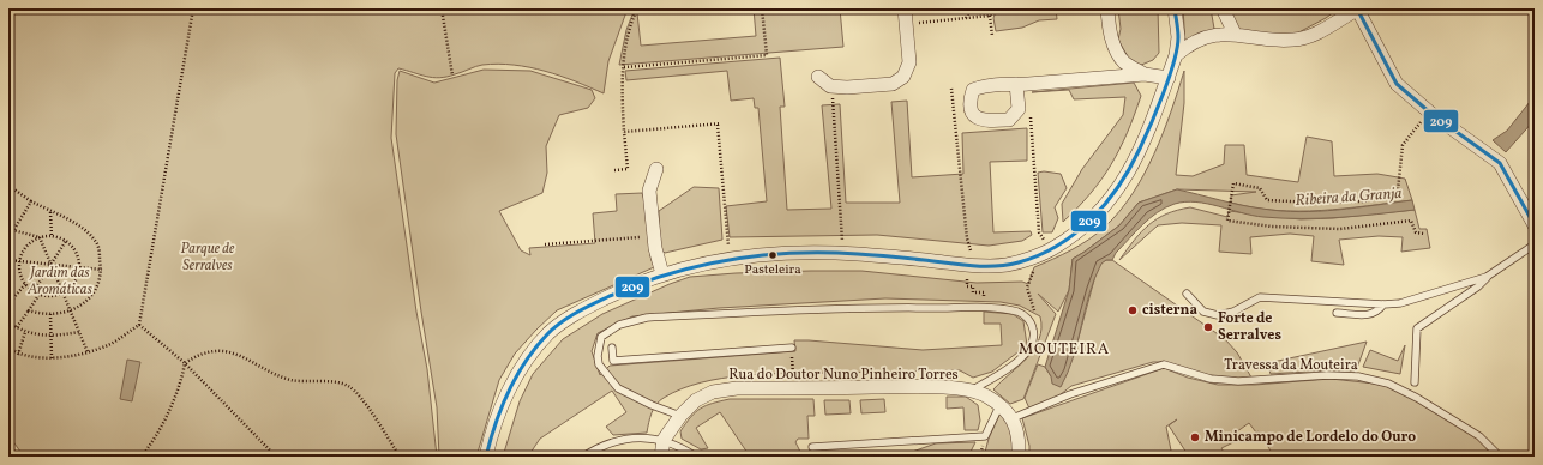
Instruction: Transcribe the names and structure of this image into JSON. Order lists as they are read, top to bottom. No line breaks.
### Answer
{"streets":{"street":["Rua do Doutor Nuno Pinheiro Torres"],"lane":["Travessa da Mouteira"]},"crossings":[["Travessa da Mouteira","Rua do Doutor Nuno Pinheiro Torres"]],"districts":["MOUTEIRA"],"water":["Ribeira da Granja"],"parks":["Parque de Serralves","Jardim das Aromáticas"],"places":["Pasteleira","cisterna","Forte de Serralves","Minicampo de Lordelo do Ouro"],"lines":["transit line 209"]}
